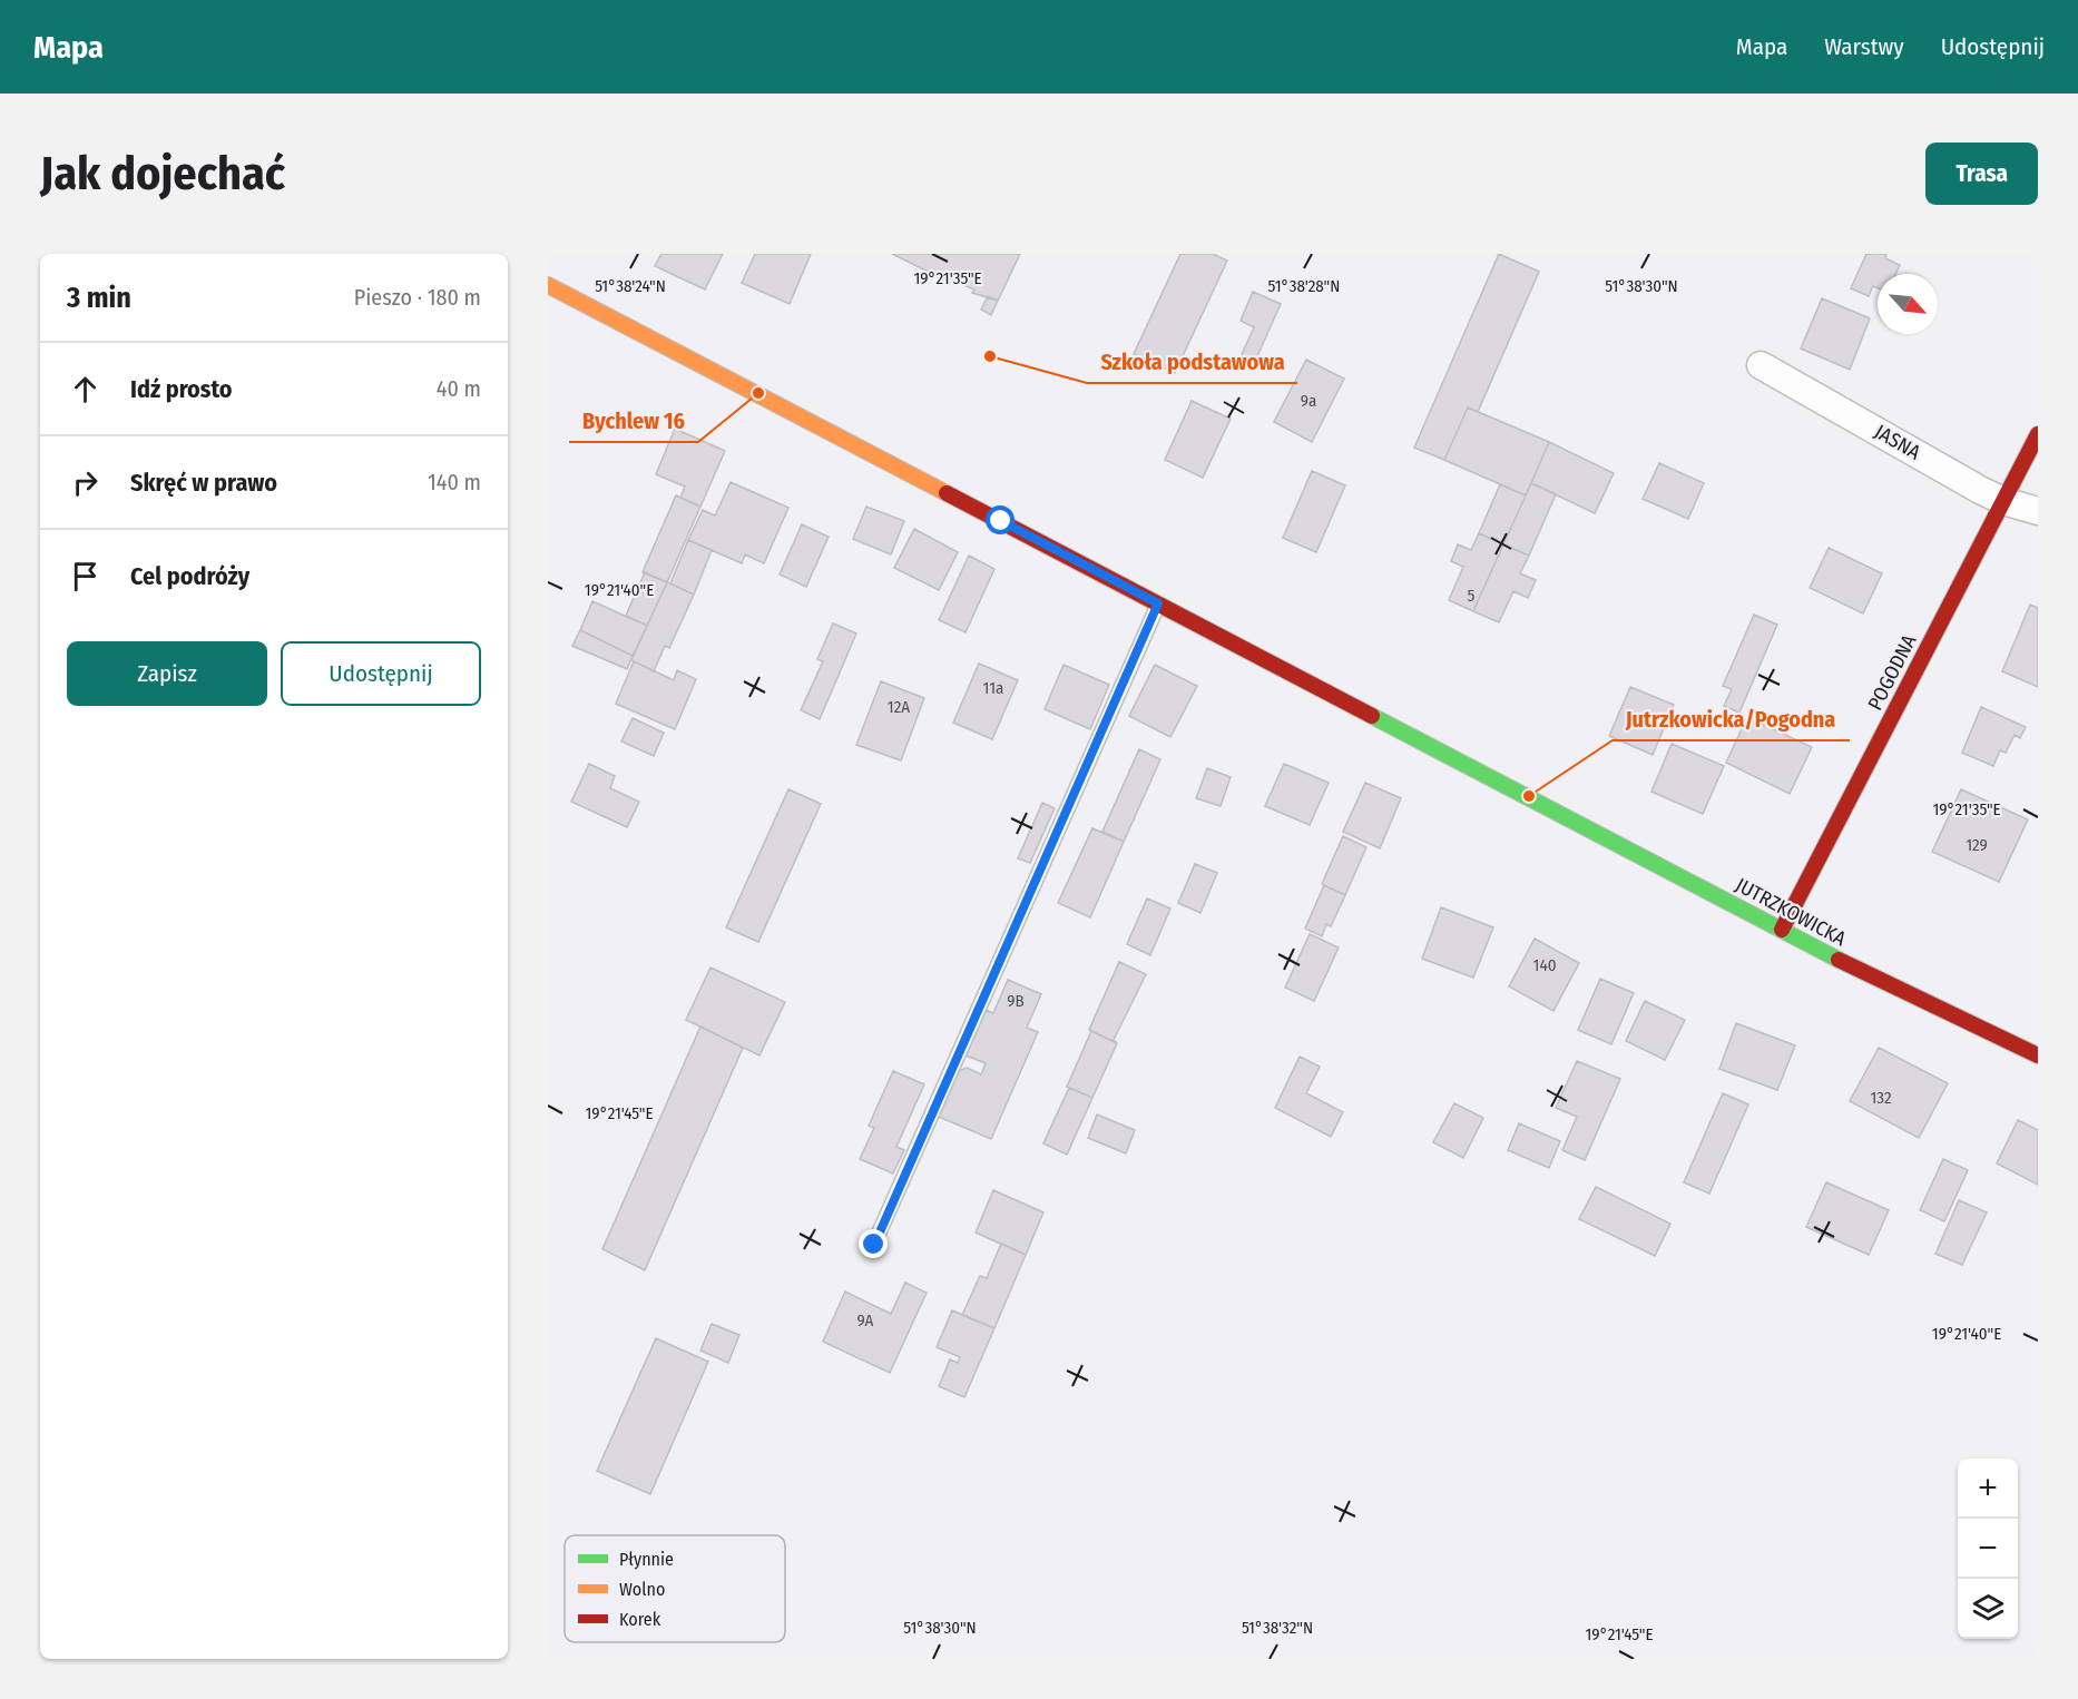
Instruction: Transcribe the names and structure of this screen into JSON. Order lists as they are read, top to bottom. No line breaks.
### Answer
{"streets":{"main road":["POGODNA","JUTRZKOWICKA"],"street":["JASNA"]},"crossings":[["JASNA","POGODNA"],["POGODNA","JUTRZKOWICKA"]],"places":["Szkoła podstawowa","Bychlew 16","Jutrzkowicka/Pogodna"],"house_numbers":["9a","5","11a","12A","129","140","9B","132","9A"],"legend":["Płynnie","Wolno","Korek"],"north":"bottom right","page":{"header":"Mapa","nav":["Mapa","Warstwy","Udostępnij"],"buttons":["Trasa",["Zapisz","Udostępnij"]],"title":"Jak dojechać","heading":["3 min","Pieszo · 180 m"],"list":[["Idź prosto","40 m"],["Skręć w prawo","140 m"],"Cel podróży"],"map_buttons":["+","−"]},"coordinates":["19°21'35\"E","51°38'24\"N","51°38'28\"N","51°38'30\"N","19°21'40\"E","19°21'45\"E","51°38'32\"N"]}
